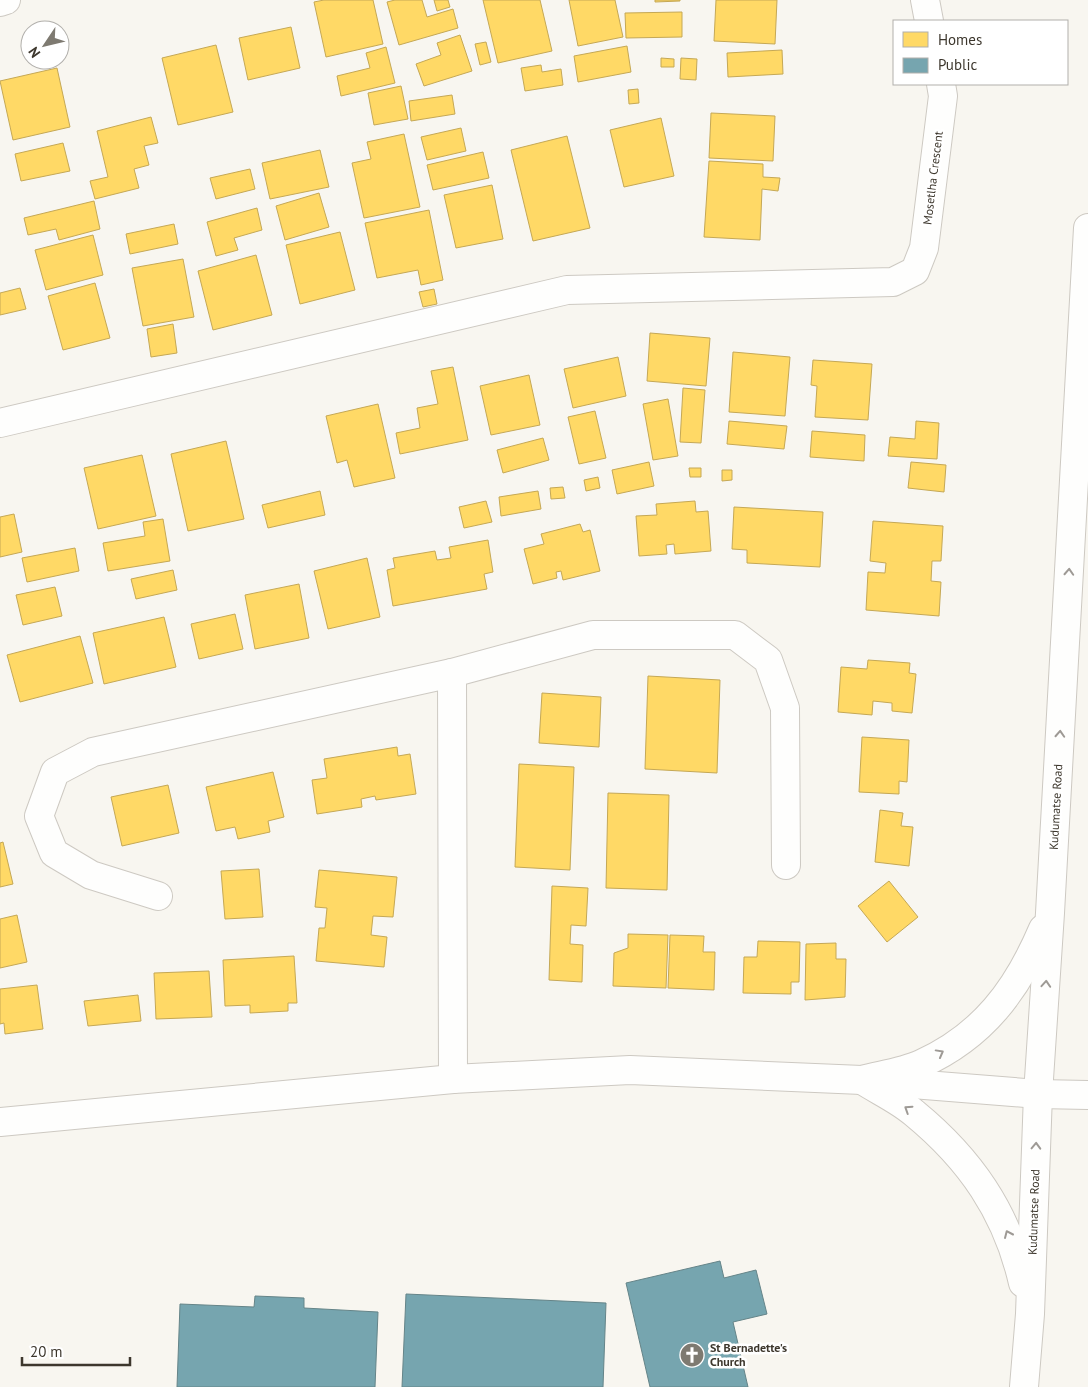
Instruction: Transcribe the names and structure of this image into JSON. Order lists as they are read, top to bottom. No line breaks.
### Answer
{"streets":{"street":["Mosetlha Crescent","Kudumatse Road"]},"one_way":["Kudumatse Road"],"places":{"church":["St Bernadette's Church"]},"legend":["Homes","Public"],"scale_bar":"20 m","north":"bottom left"}
